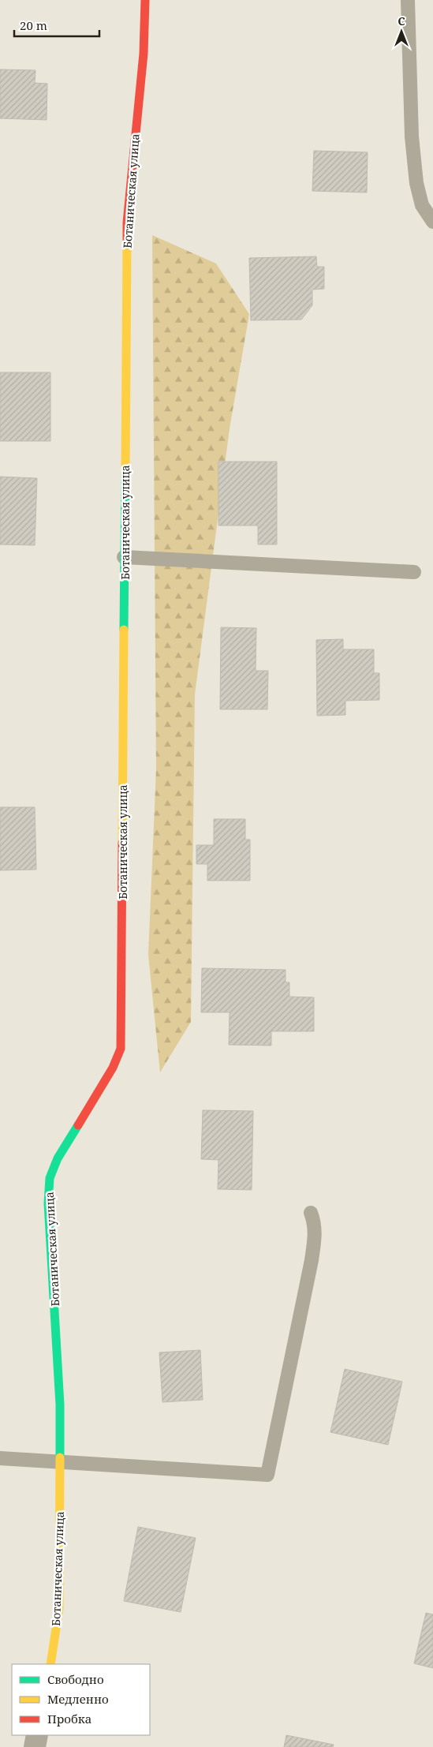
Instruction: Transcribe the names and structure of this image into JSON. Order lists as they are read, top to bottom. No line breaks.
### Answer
{"streets":{"street":["Ботаническая улица"]},"legend":["Свободно","Медленно","Пробка"],"scale_bar":"20 m","north":"top"}
